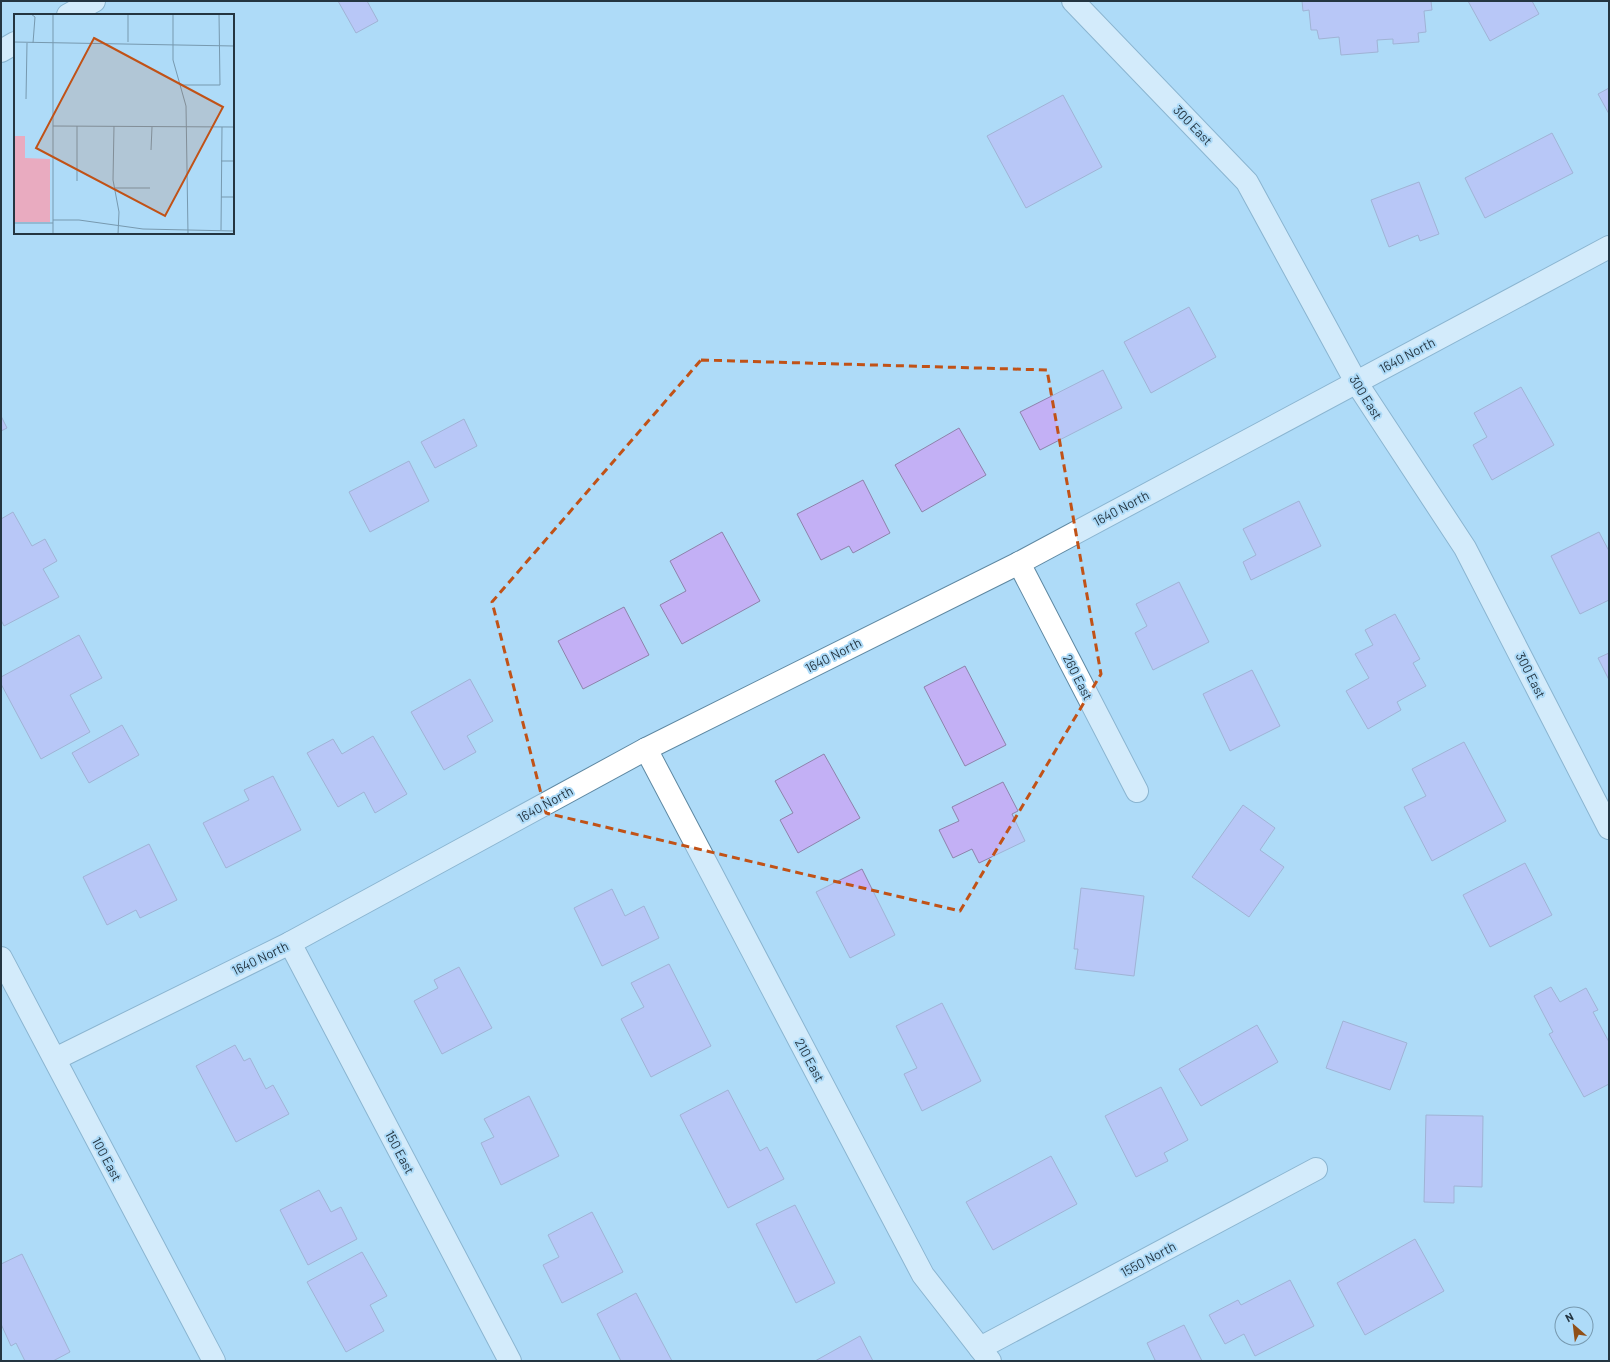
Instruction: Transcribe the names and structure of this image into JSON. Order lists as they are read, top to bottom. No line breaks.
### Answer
{"streets":{"street":["300 East","1640 North","260 East","210 East","150 East","100 East","1550 North"]},"crossings":[["300 East","1640 North"],["1640 North","260 East"],["1640 North","210 East"],["1640 North","150 East"],["1640 North","100 East"],["210 East","1550 North"]],"north":"top left"}
